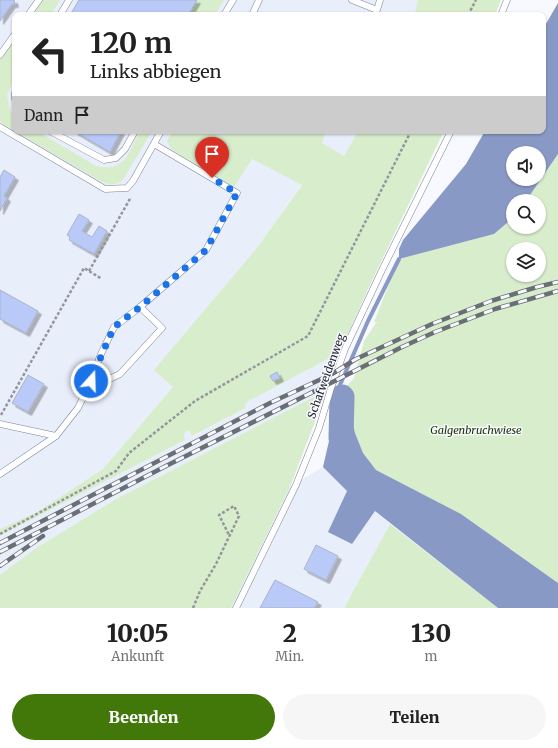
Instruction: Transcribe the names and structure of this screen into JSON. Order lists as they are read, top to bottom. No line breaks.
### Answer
{"streets":{"lane":["Schafweidenweg"]},"parks":["Galgenbruchwiese"],"page":{"turn":["120 m","Links abbiegen"],"then":"Dann","eta":["10:05","Ankunft","2","Min.","130","m"],"buttons":["Beenden","Teilen"]}}
